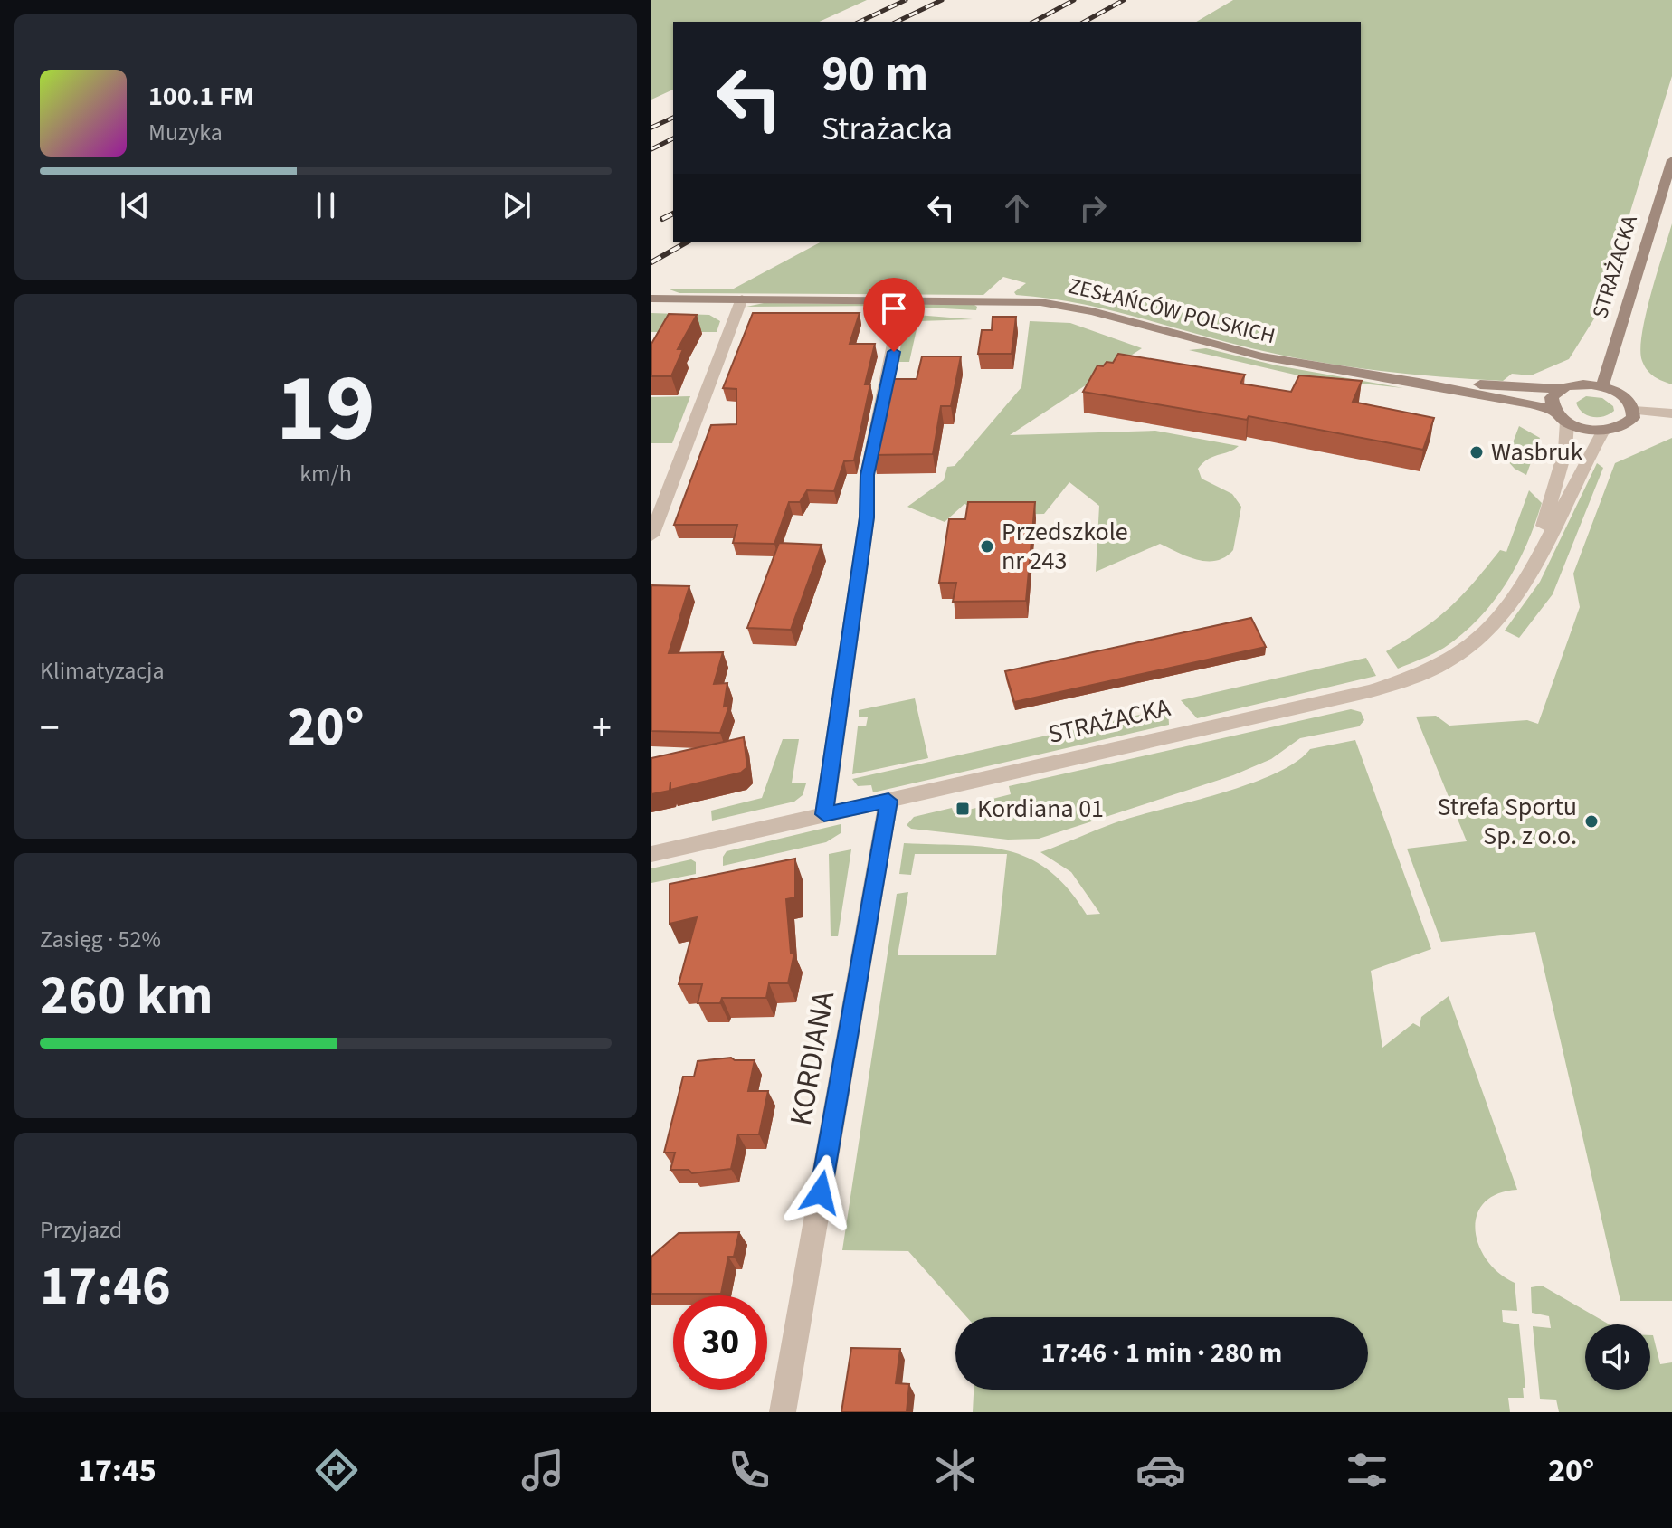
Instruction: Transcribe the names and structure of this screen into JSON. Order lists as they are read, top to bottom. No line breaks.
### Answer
{"streets":{"main road":["STRAŻACKA","ZESŁAŃCÓW POLSKICH"],"street":["KORDIANA"]},"crossings":[["STRAŻACKA","ZESŁAŃCÓW POLSKICH"],["STRAŻACKA","KORDIANA"]],"places":{"other":["Wasbruk","Przedszkole nr 243","Strefa Sportu Sp. z o.o."],"transit":["Kordiana 01"]},"page":{"turn":["90 m","Strażacka"],"song":["100.1 FM","Muzyka"],"tile":[["19","km/h"],"Klimatyzacja",["Zasięg · 52%","260 km"],["Przyjazd","17:46"]],"heat":["−","20°","+"],"limit":"30","trip":"17:46 · 1 min · 280 m","tabs":["17:45","20°"]}}
